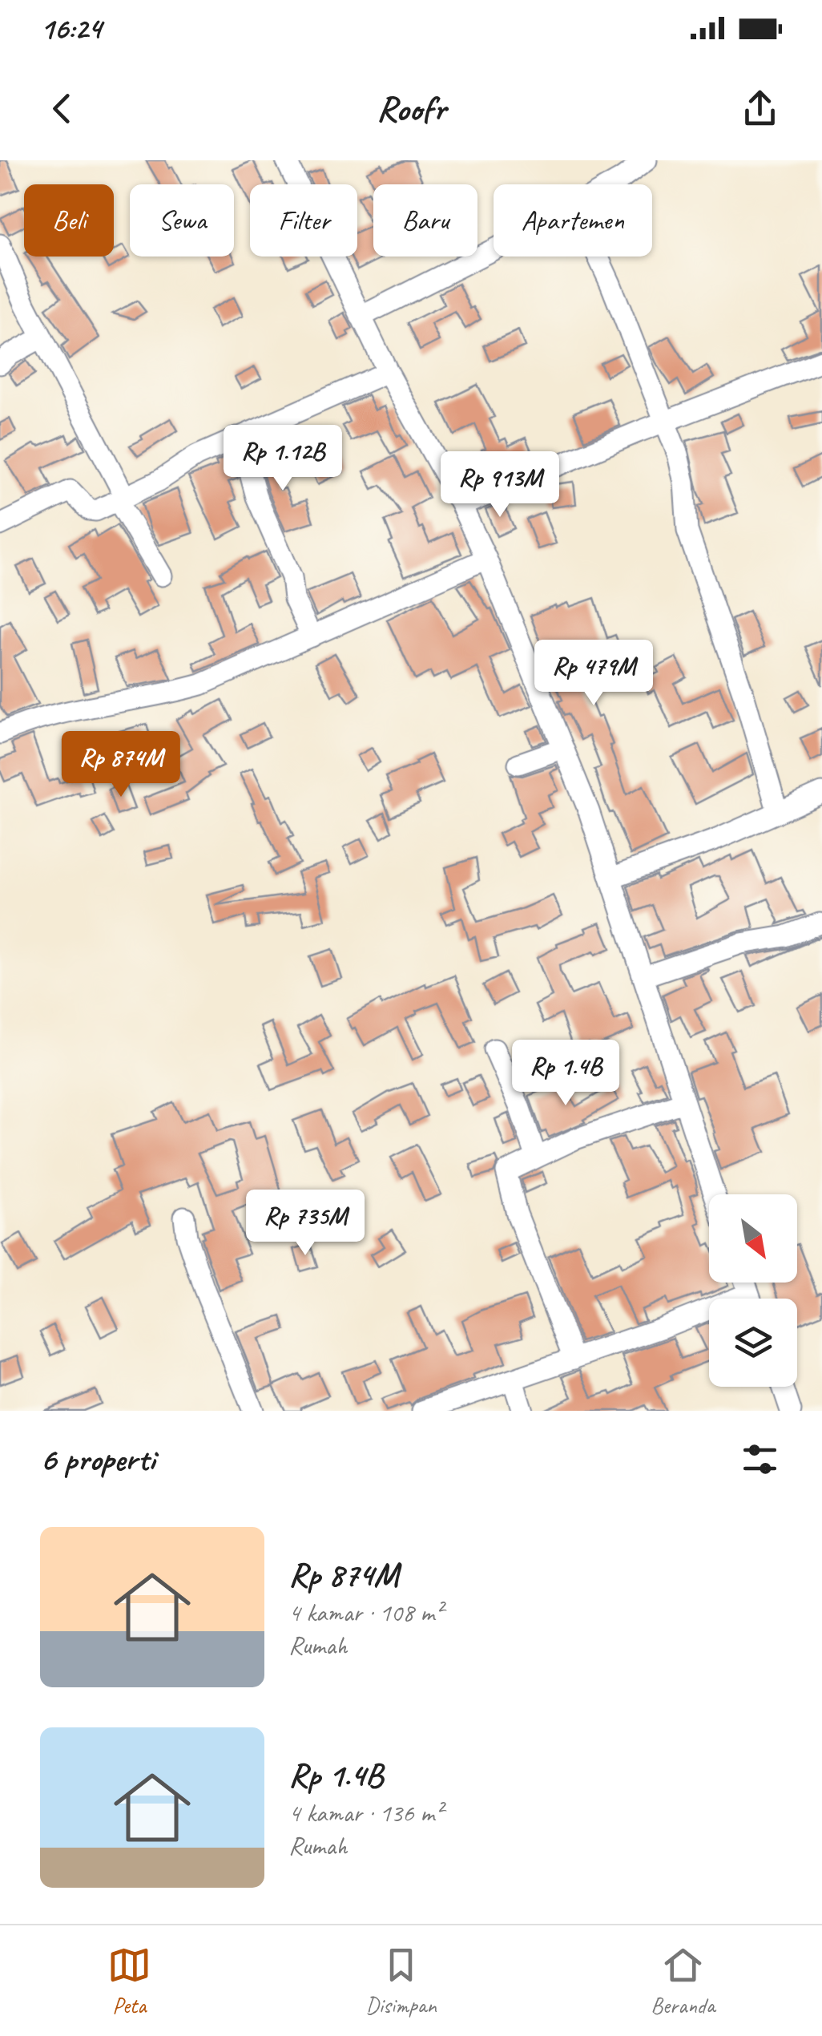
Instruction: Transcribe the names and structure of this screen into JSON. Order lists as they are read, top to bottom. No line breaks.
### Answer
{"north":"bottom right","page":{"status":"16:24","header":"Roofr","chip":["Beli","Sewa","Filter","Baru","Apartemen"],"price":["Rp 1.12B","Rp 913M","Rp 479M","Rp 874M","Rp 1.4B","Rp 735M"],"heading":"6 properti","list":[{"name":"Rp 874M","note":"4 kamar · 108 m² · Rumah"},{"name":"Rp 1.4B","note":"4 kamar · 136 m² · Rumah"}],"tabs":["Peta","Disimpan","Beranda"]}}
